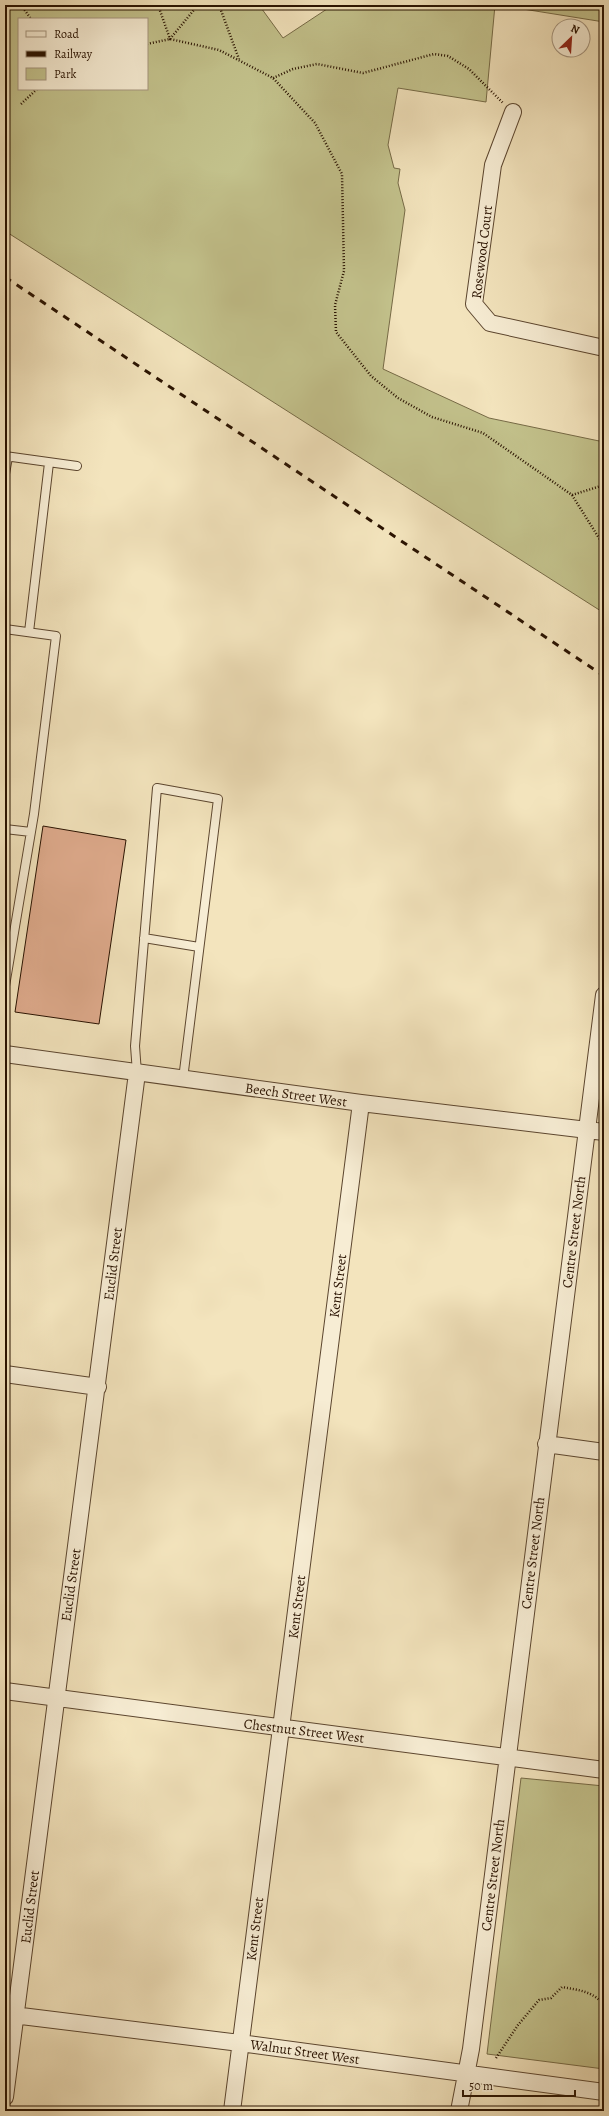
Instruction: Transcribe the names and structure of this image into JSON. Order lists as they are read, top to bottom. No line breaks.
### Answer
{"streets":{"street":["Rosewood Court","Beech Street West","Centre Street North","Euclid Street","Kent Street","Chestnut Street West","Walnut Street West"]},"crossings":[["Beech Street West","Centre Street North"],["Beech Street West","Euclid Street"],["Beech Street West","Kent Street"],["Centre Street North","Chestnut Street West"],["Centre Street North","Walnut Street West"],["Euclid Street","Chestnut Street West"],["Euclid Street","Walnut Street West"],["Kent Street","Chestnut Street West"],["Kent Street","Walnut Street West"]],"legend":["Road","Railway","Park"],"scale_bar":"50 m","north":"top right"}
